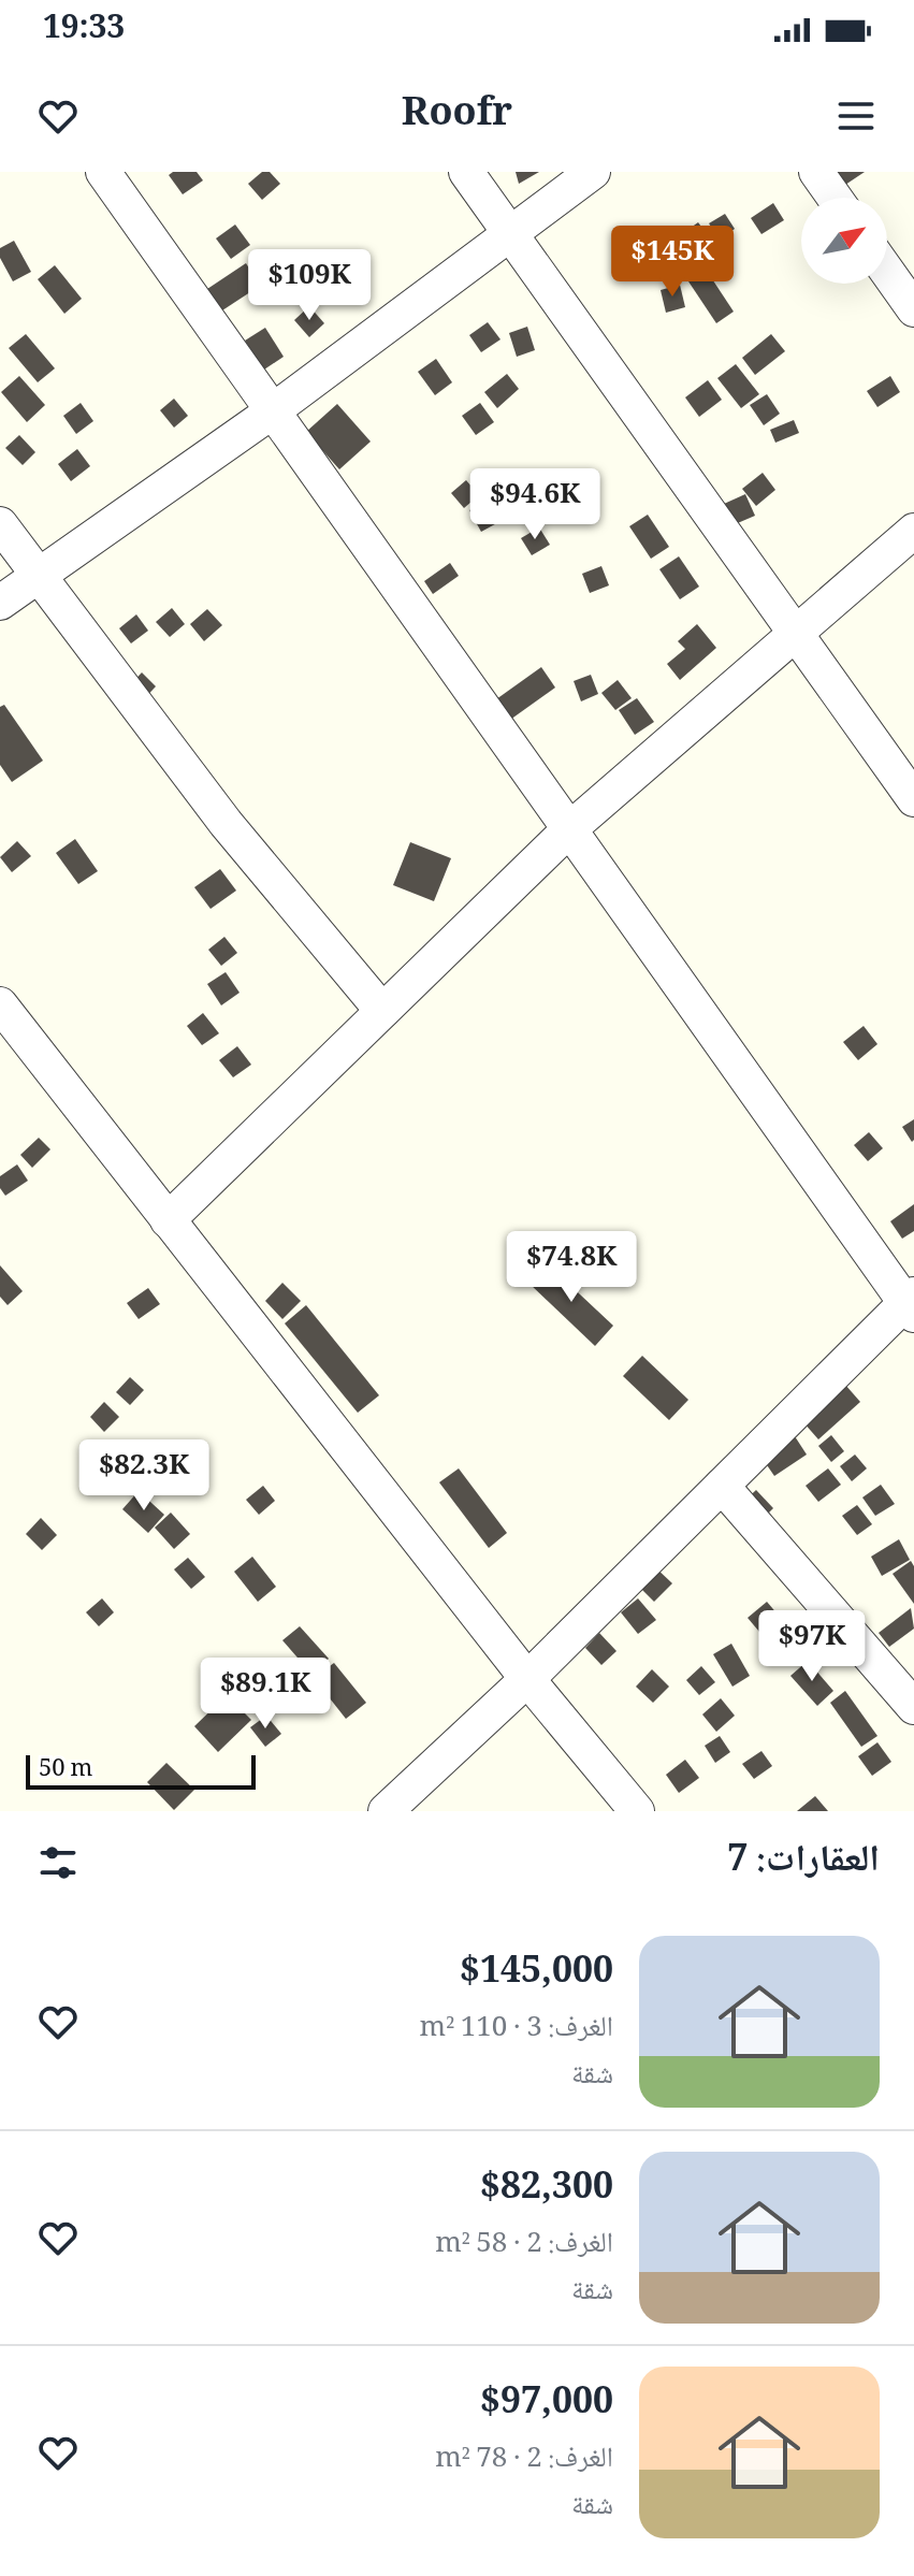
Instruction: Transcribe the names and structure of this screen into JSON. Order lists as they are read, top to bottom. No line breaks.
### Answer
{"scale_bar":"50 m","north":"top right","page":{"status":"19:33","header":"Roofr","price":["$145K","$109K","$94.6K","$74.8K","$82.3K","$97K","$89.1K"],"scale":"50 m","heading":"العقارات: 7","list":[{"name":"$145,000","note":"الغرف: 3 · 110 m² · شقة"},{"name":"$82,300","note":"الغرف: 2 · 58 m² · شقة"},{"name":"$97,000","note":"الغرف: 2 · 78 m² · شقة"}]}}
